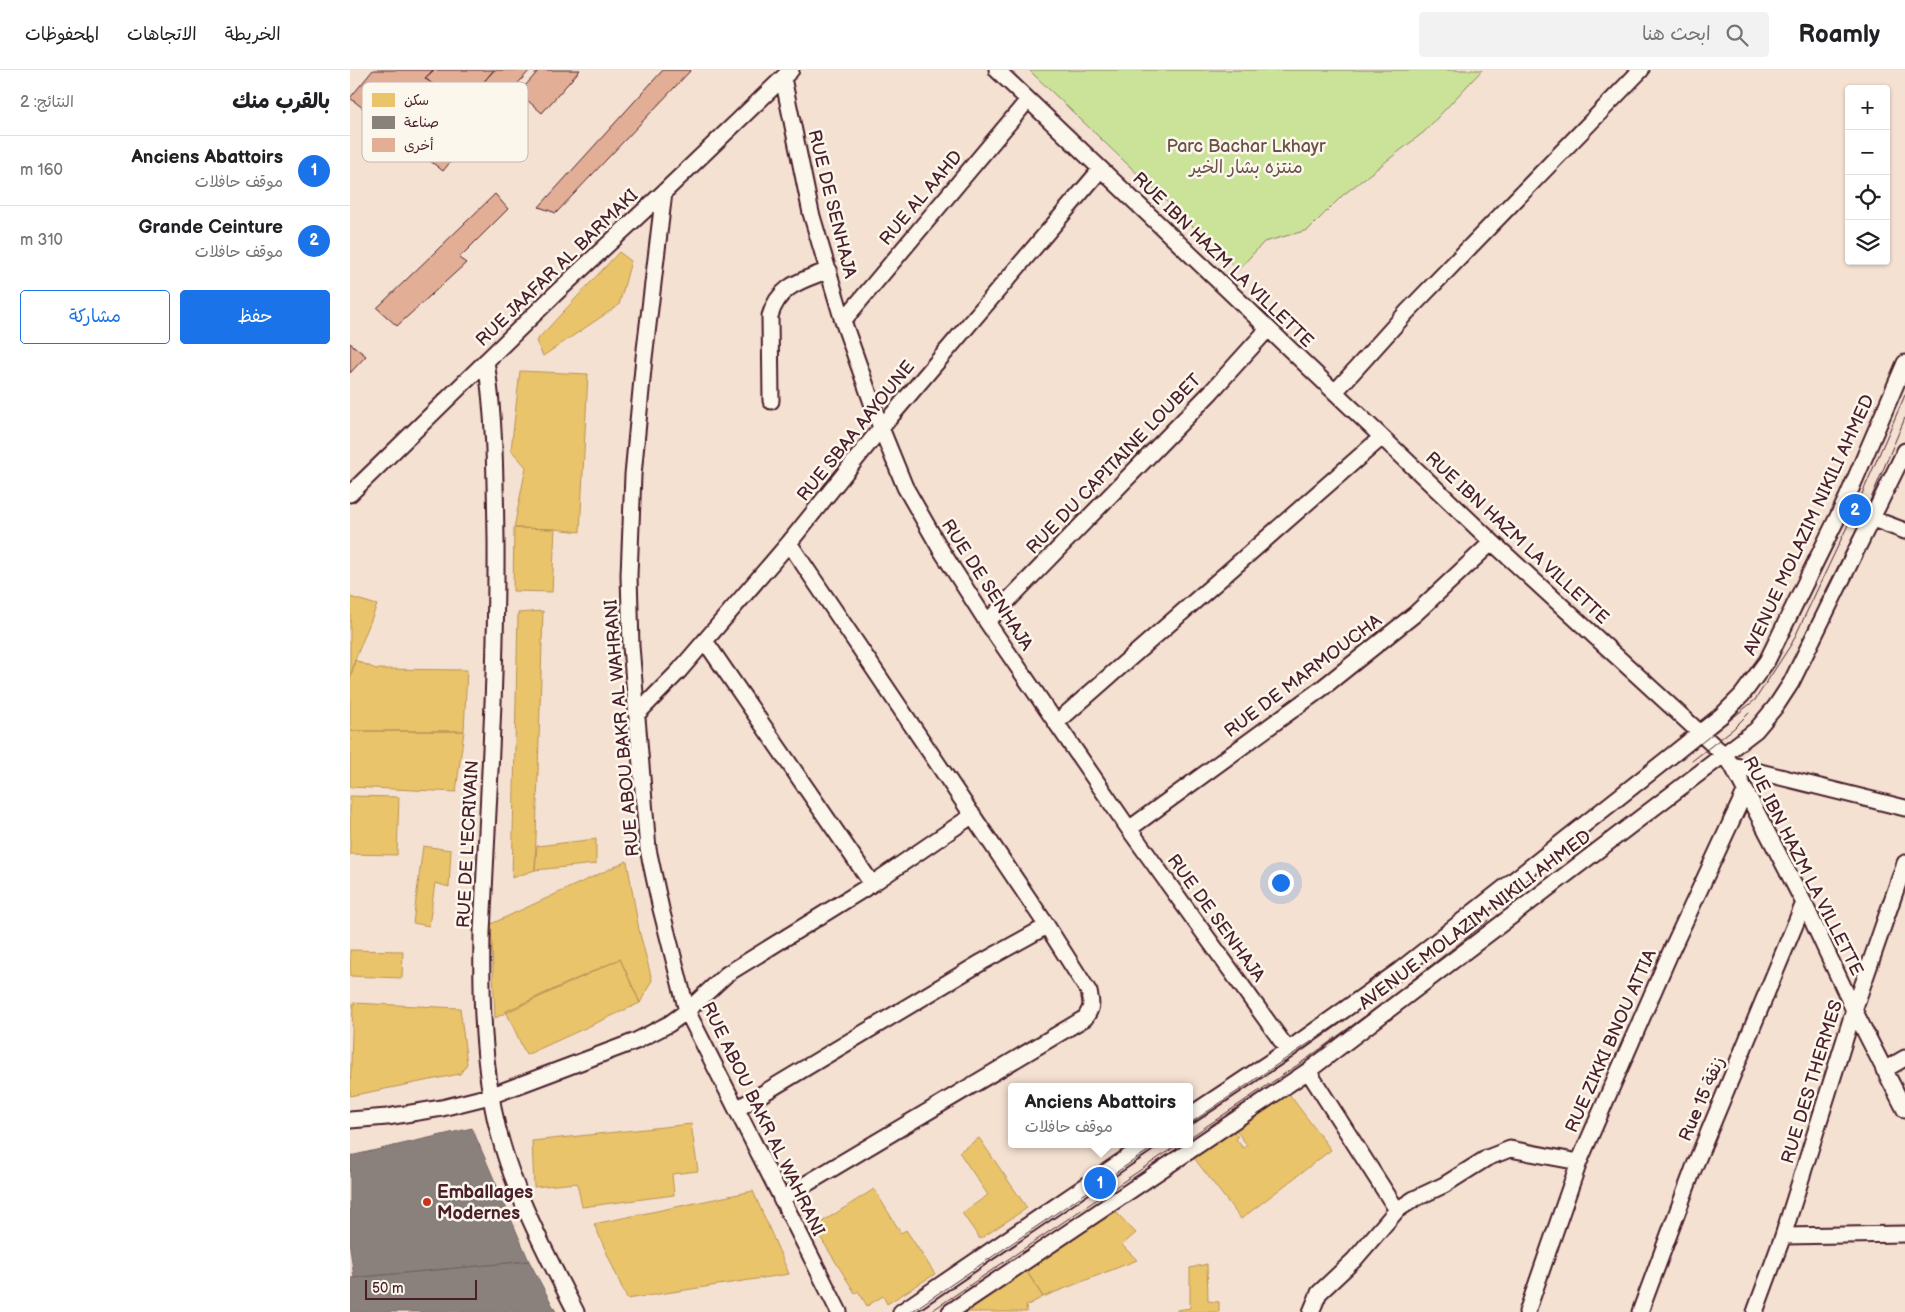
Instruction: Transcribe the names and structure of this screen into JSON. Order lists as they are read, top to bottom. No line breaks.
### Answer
{"streets":{"street":["RUE AL AAHD","RUE DE SENHAJA","RUE IBN HAZM LA VILLETTE","RUE JAAFAR AL BARMAKI","RUE SBAA AAYOUNE","RUE DU CAPITAINE LOUBET","AVENUE MOLAZIM NIKILI AHMED","RUE DE MARMOUCHA","RUE ABOU BAKR AL WAHRANI","RUE DE L'ECRIVAIN","RUE ZIKKI BNOU ATTIA","RUE DES THERMES","Rue 15 زنقة"]},"crossings":[["RUE AL AAHD","RUE DE SENHAJA"],["RUE AL AAHD","RUE IBN HAZM LA VILLETTE"],["RUE DE SENHAJA","RUE JAAFAR AL BARMAKI"],["RUE DE SENHAJA","RUE SBAA AAYOUNE"],["RUE DE SENHAJA","RUE DU CAPITAINE LOUBET"],["RUE DE SENHAJA","AVENUE MOLAZIM NIKILI AHMED"],["RUE DE SENHAJA","RUE DE MARMOUCHA"],["RUE IBN HAZM LA VILLETTE","RUE SBAA AAYOUNE"],["RUE IBN HAZM LA VILLETTE","RUE DU CAPITAINE LOUBET"],["RUE IBN HAZM LA VILLETTE","AVENUE MOLAZIM NIKILI AHMED"],["RUE IBN HAZM LA VILLETTE","RUE DE MARMOUCHA"],["RUE IBN HAZM LA VILLETTE","RUE ZIKKI BNOU ATTIA"],["RUE IBN HAZM LA VILLETTE","RUE DES THERMES"],["RUE IBN HAZM LA VILLETTE","Rue 15 زنقة"],["RUE JAAFAR AL BARMAKI","RUE ABOU BAKR AL WAHRANI"],["RUE JAAFAR AL BARMAKI","RUE DE L'ECRIVAIN"],["RUE SBAA AAYOUNE","RUE ABOU BAKR AL WAHRANI"]],"parks":["Parc Bachar Lkhayr منتزه بشار الخير"],"places":["Emballages Modernes"],"legend":["سكن","صناعة","أخرى"],"scale_bar":"50 m","page":{"header":"Roamly","search":"ابحث هنا","nav":["الخريطة","الاتجاهات","المحفوظات"],"heading":["بالقرب منك","النتائج: 2"],"map_buttons":["+","−"],"list":[{"mark":"1","name":"Anciens Abattoirs","note":"موقف حافلات","value":"160 m"},{"mark":"2","name":"Grande Ceinture","note":"موقف حافلات","value":"310 m"}],"buttons":["حفظ","مشاركة"],"pins":["2","1"],"popup":["Anciens Abattoirs","موقف حافلات"],"scale":"50 m"}}
